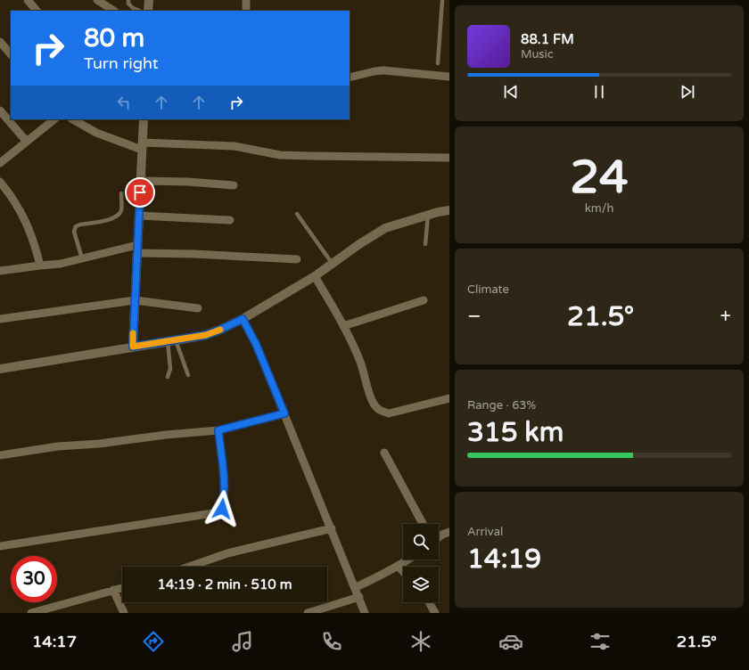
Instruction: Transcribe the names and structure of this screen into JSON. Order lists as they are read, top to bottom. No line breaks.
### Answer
{"page":{"turn":["80 m","Turn right"],"song":["88.1 FM","Music"],"tile":[["24","km/h"],"Climate",["Range · 63%","315 km"],["Arrival","14:19"]],"heat":["−","21.5°","+"],"limit":"30","trip":"14:19 · 2 min · 510 m","tabs":["14:17","21.5°"]}}
